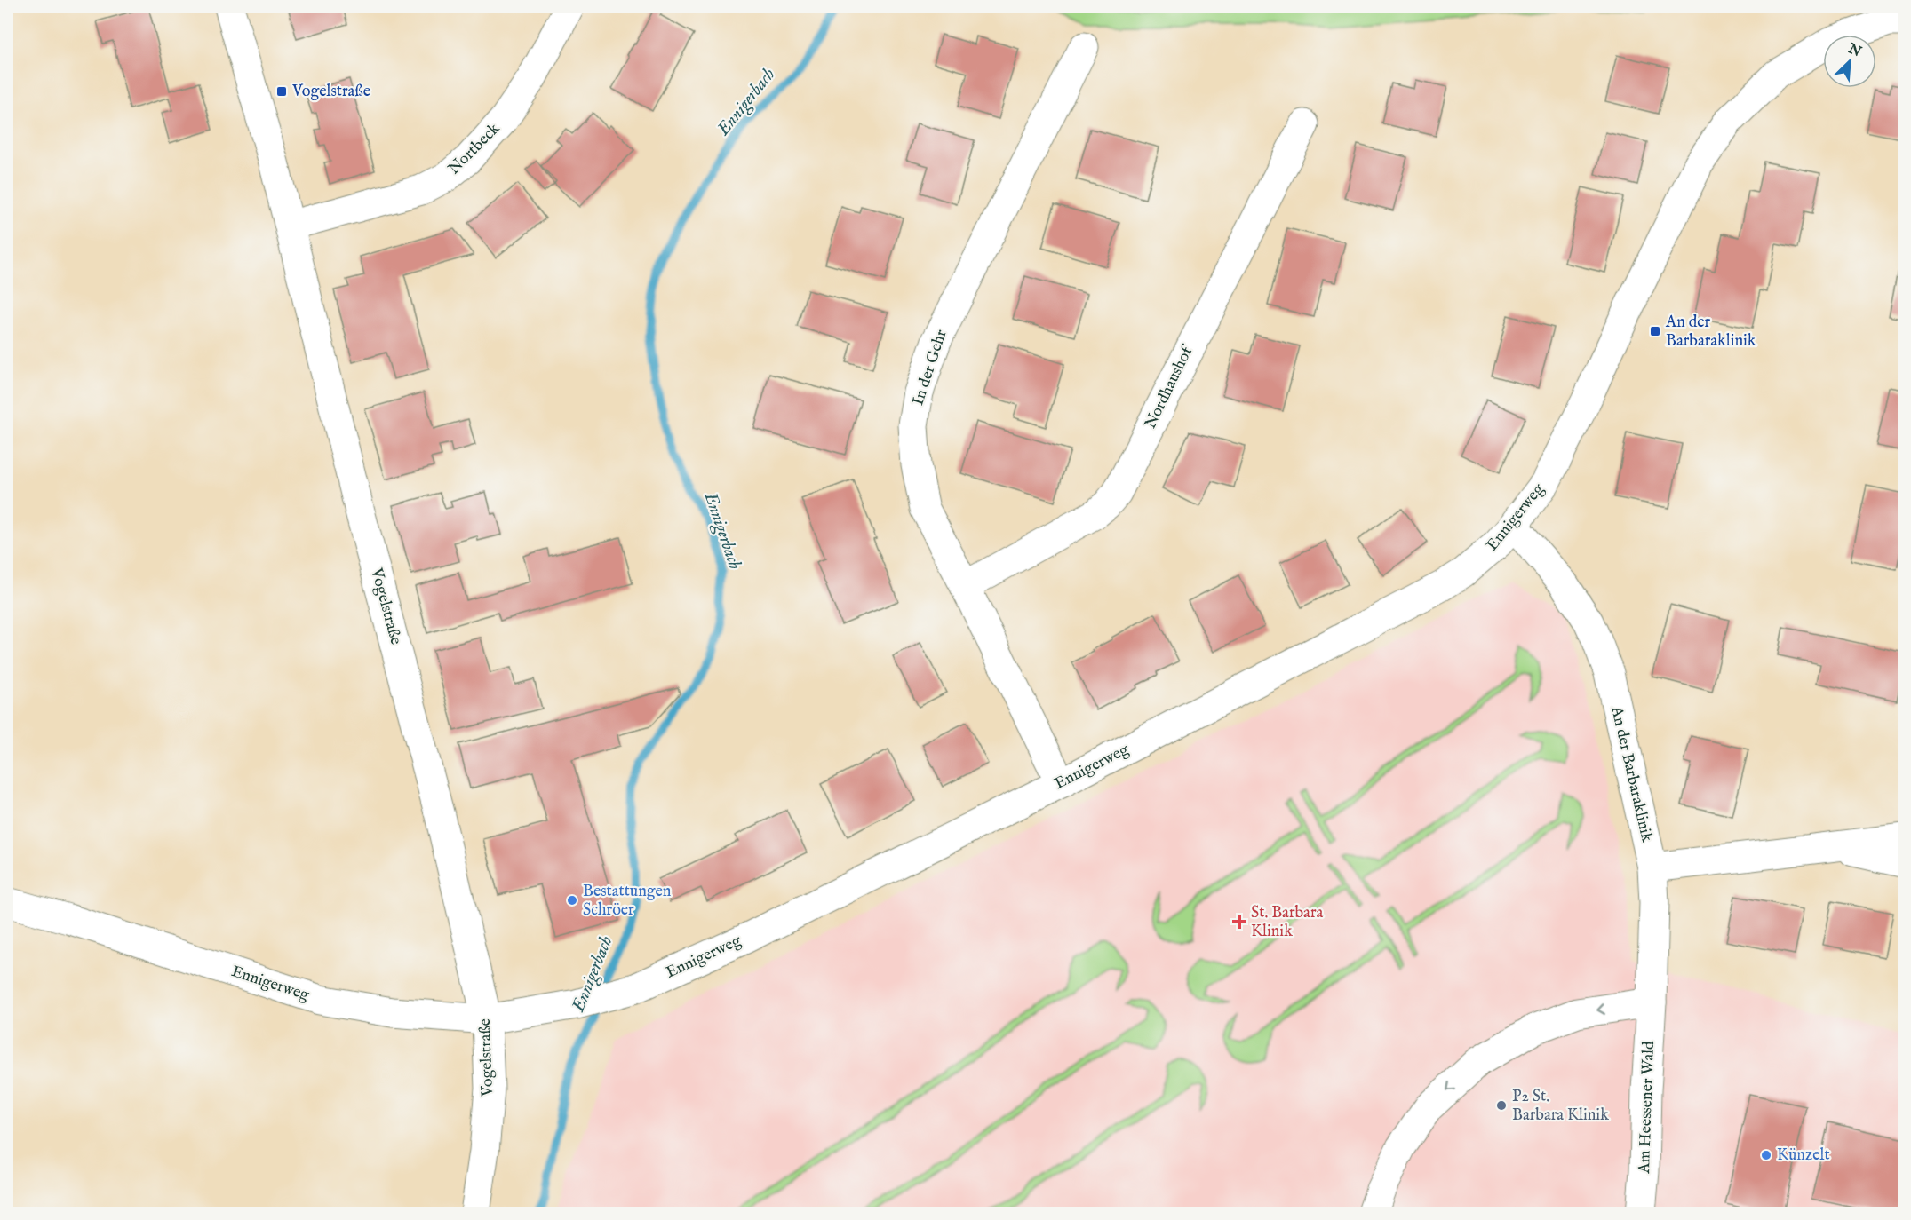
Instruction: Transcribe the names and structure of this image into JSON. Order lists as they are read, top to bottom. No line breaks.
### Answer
{"streets":{"street":["Nortbeck","In der Gehr","Nordhaushof","Ennigerweg","Vogelstraße","An der Barbaraklinik","Am Heessener Wald"]},"crossings":[["Nortbeck","Vogelstraße"],["In der Gehr","Nordhaushof"],["In der Gehr","Ennigerweg"],["Ennigerweg","Vogelstraße"],["Ennigerweg","An der Barbaraklinik"],["An der Barbaraklinik","Am Heessener Wald"]],"water":["Ennigerbach"],"places":{"transit":["Vogelstraße","An der Barbaraklinik"],"other":["Bestattungen Schröer","P2 St. Barbara Klinik","Künzelt"],"health":["St. Barbara Klinik"]},"north":"top right"}
